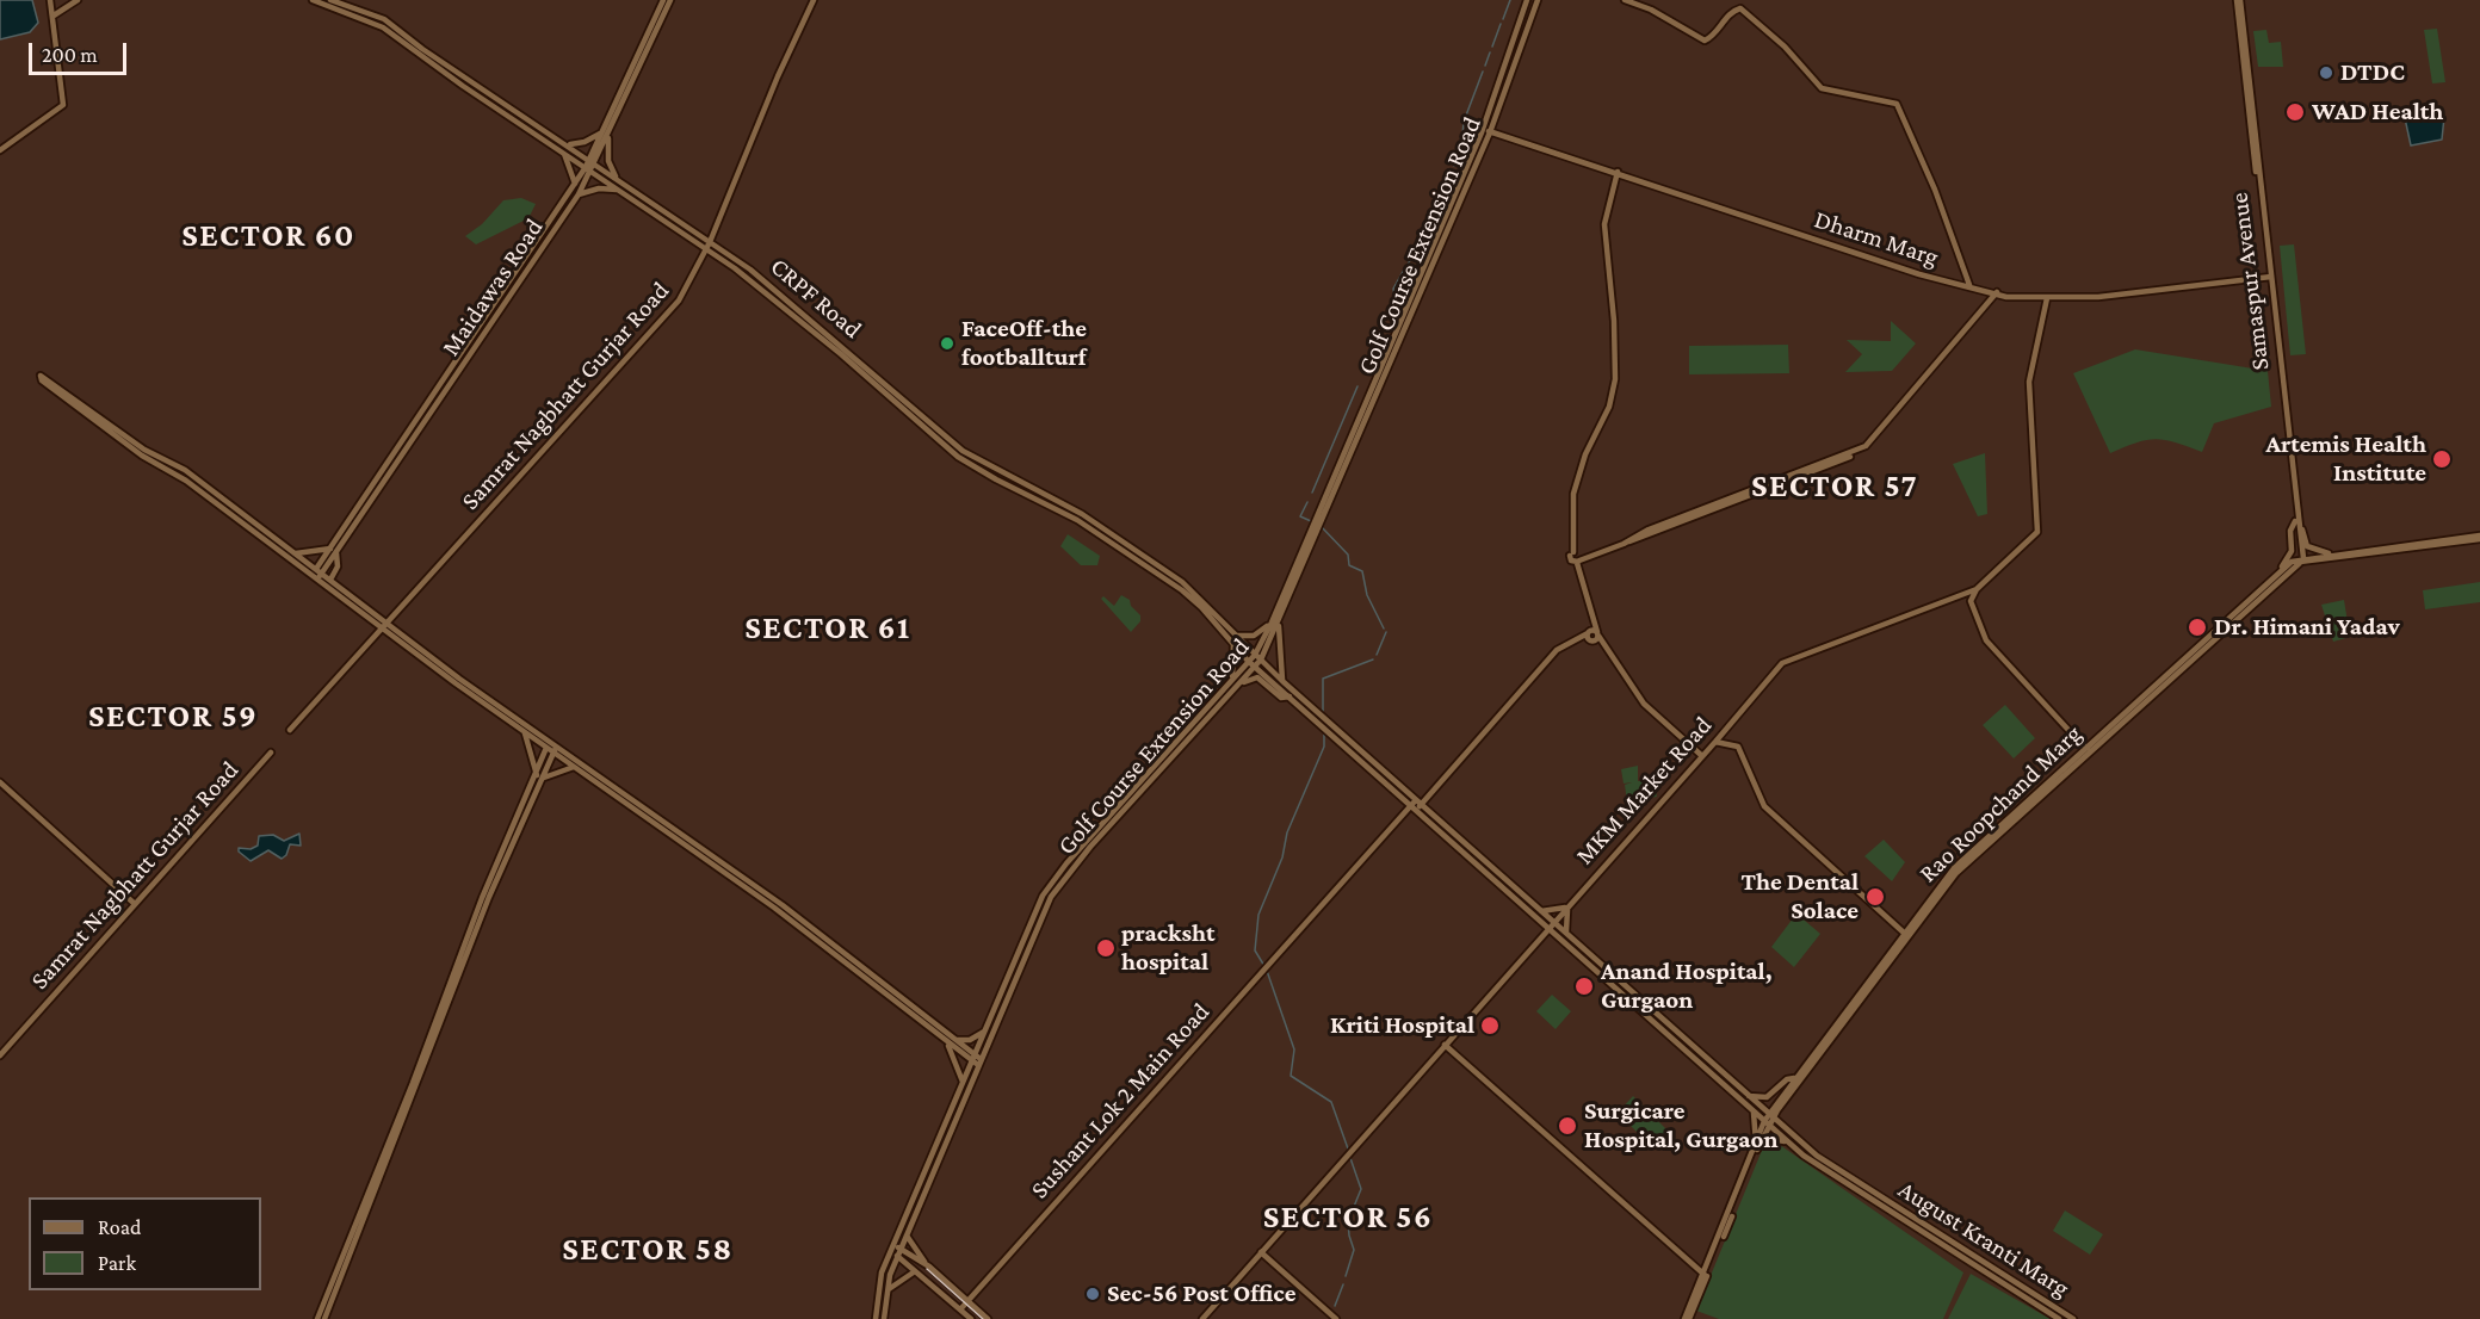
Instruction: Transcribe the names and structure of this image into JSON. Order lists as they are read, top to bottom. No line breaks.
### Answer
{"streets":{"street":["Dharm Marg","Golf Course Extension Road","Samaspur Avenue","Maidawas Road","CRPF Road","Samrat Nagbhatt Gurjar Road","MKM Market Road","Rao Roopchand Marg","Sushant Lok 2 Main Road","August Kranti Marg"]},"crossings":[["Dharm Marg","Golf Course Extension Road"],["Dharm Marg","Samaspur Avenue"],["Golf Course Extension Road","CRPF Road"],["Samaspur Avenue","Rao Roopchand Marg"],["Maidawas Road","CRPF Road"],["CRPF Road","Samrat Nagbhatt Gurjar Road"],["CRPF Road","Sushant Lok 2 Main Road"],["Rao Roopchand Marg","August Kranti Marg"]],"districts":["SECTOR 60","SECTOR 57","SECTOR 61","SECTOR 59","SECTOR 56","SECTOR 58"],"places":["DTDC","WAD Health","FaceOff-the footballturf","Artemis Health Institute","Dr. Himani Yadav","The Dental Solace","pracksht hospital","Anand Hospital, Gurgaon","Kriti Hospital","Surgicare Hospital, Gurgaon","Sec-56 Post Office"],"legend":["Road","Park"],"scale_bar":"200 m"}
